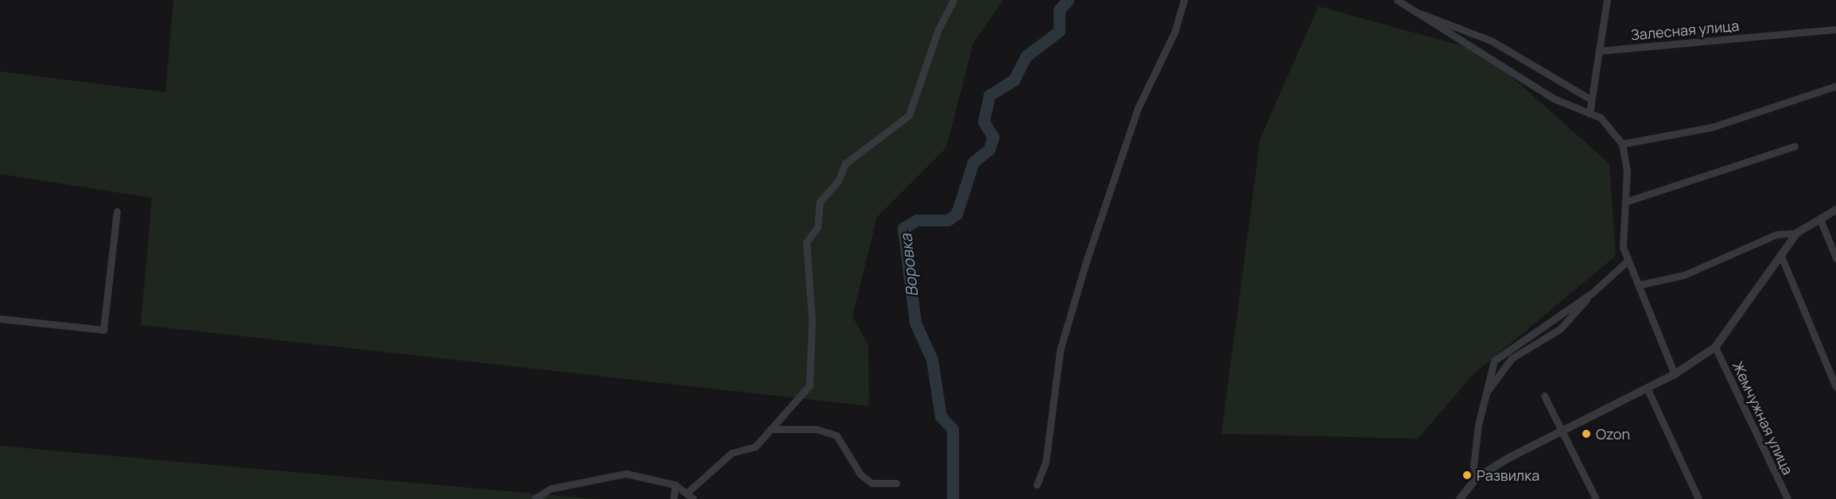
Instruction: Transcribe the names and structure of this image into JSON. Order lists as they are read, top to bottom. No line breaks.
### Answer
{"streets":{"street":["Залесная улица","Жемчужная улица"]},"water":["Воровка"],"places":["Ozon","Развилка"]}
